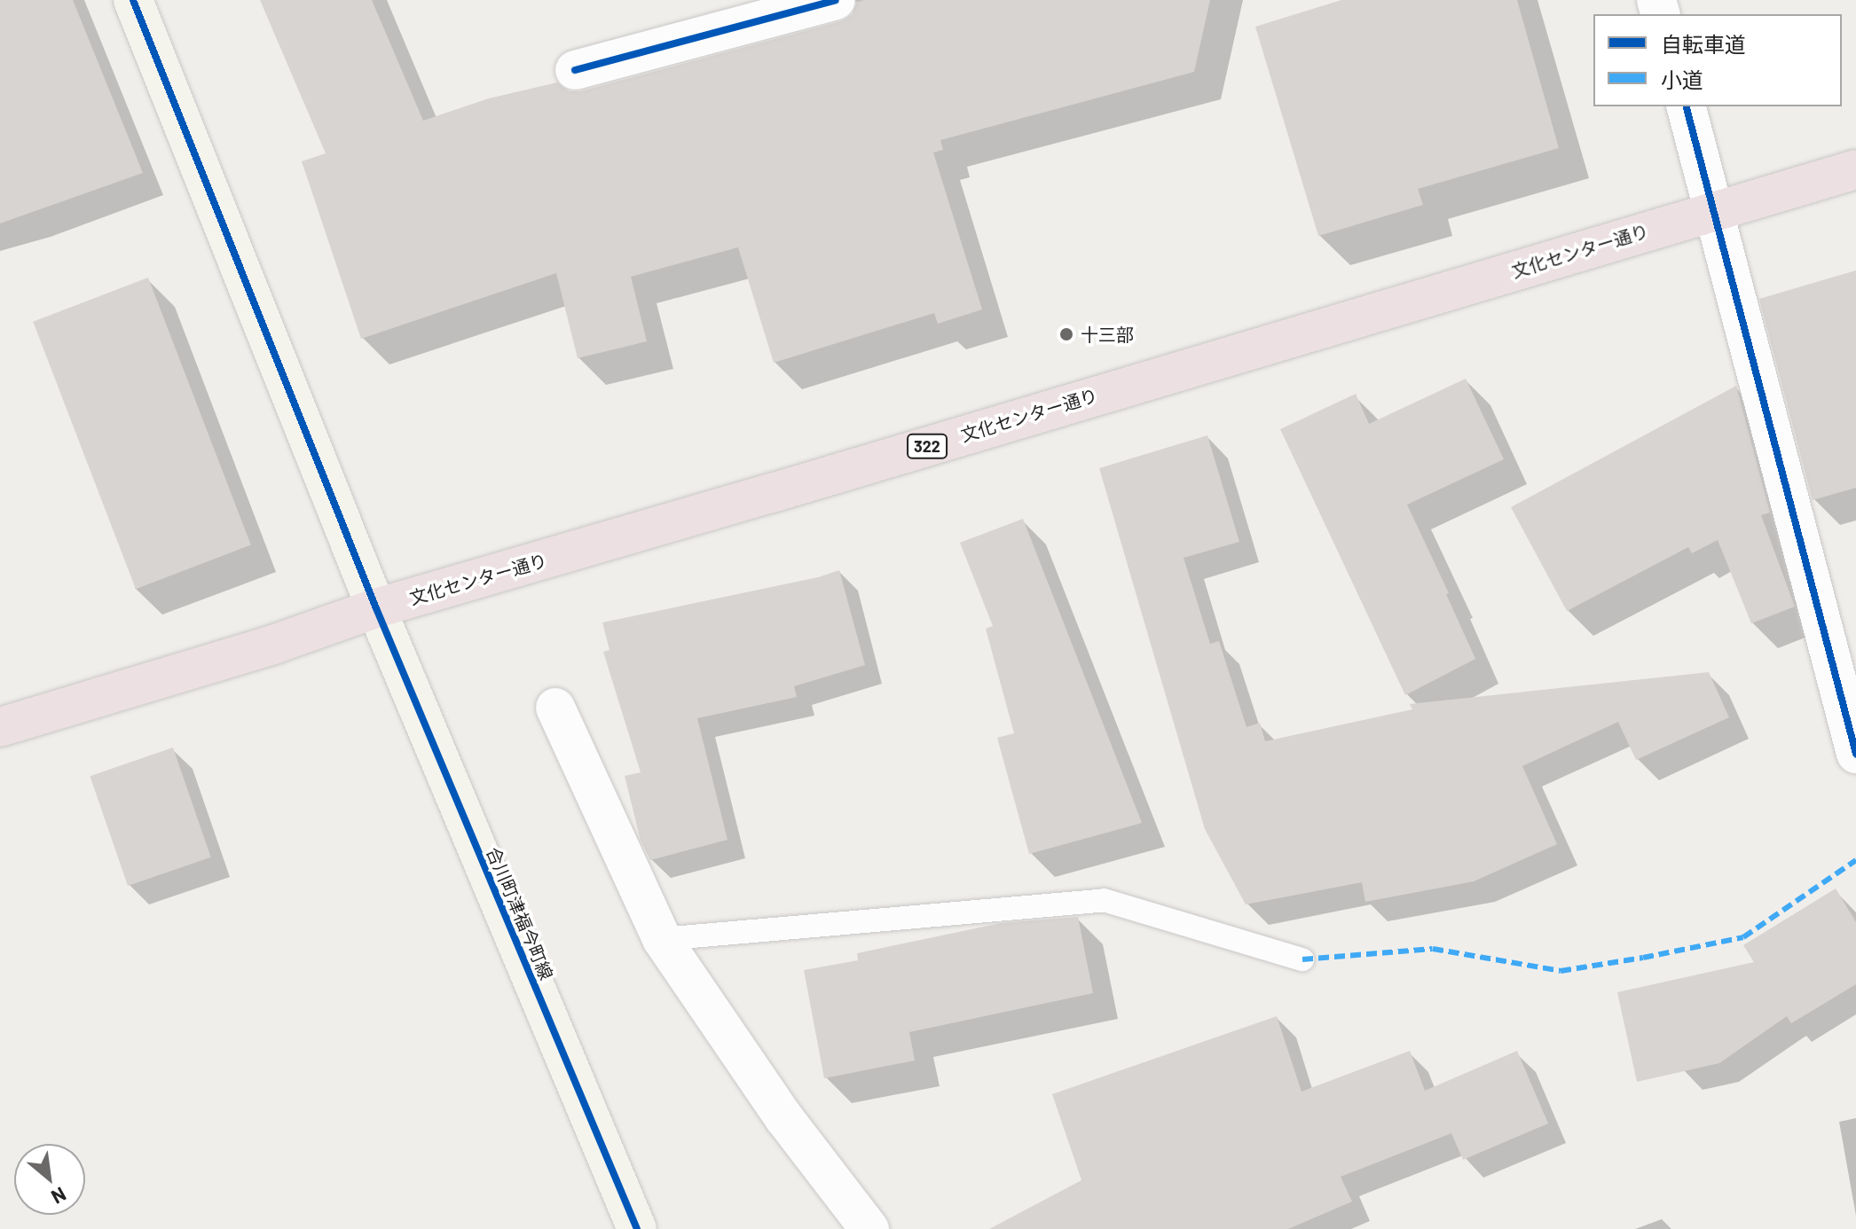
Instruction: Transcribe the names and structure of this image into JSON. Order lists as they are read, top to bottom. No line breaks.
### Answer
{"streets":{"highway":["文化センター通り","322"],"street":["合川町津福今町線"]},"crossings":[["文化センター通り","合川町津福今町線"]],"places":["十三部"],"legend":["自転車道","小道"],"north":"bottom right"}
